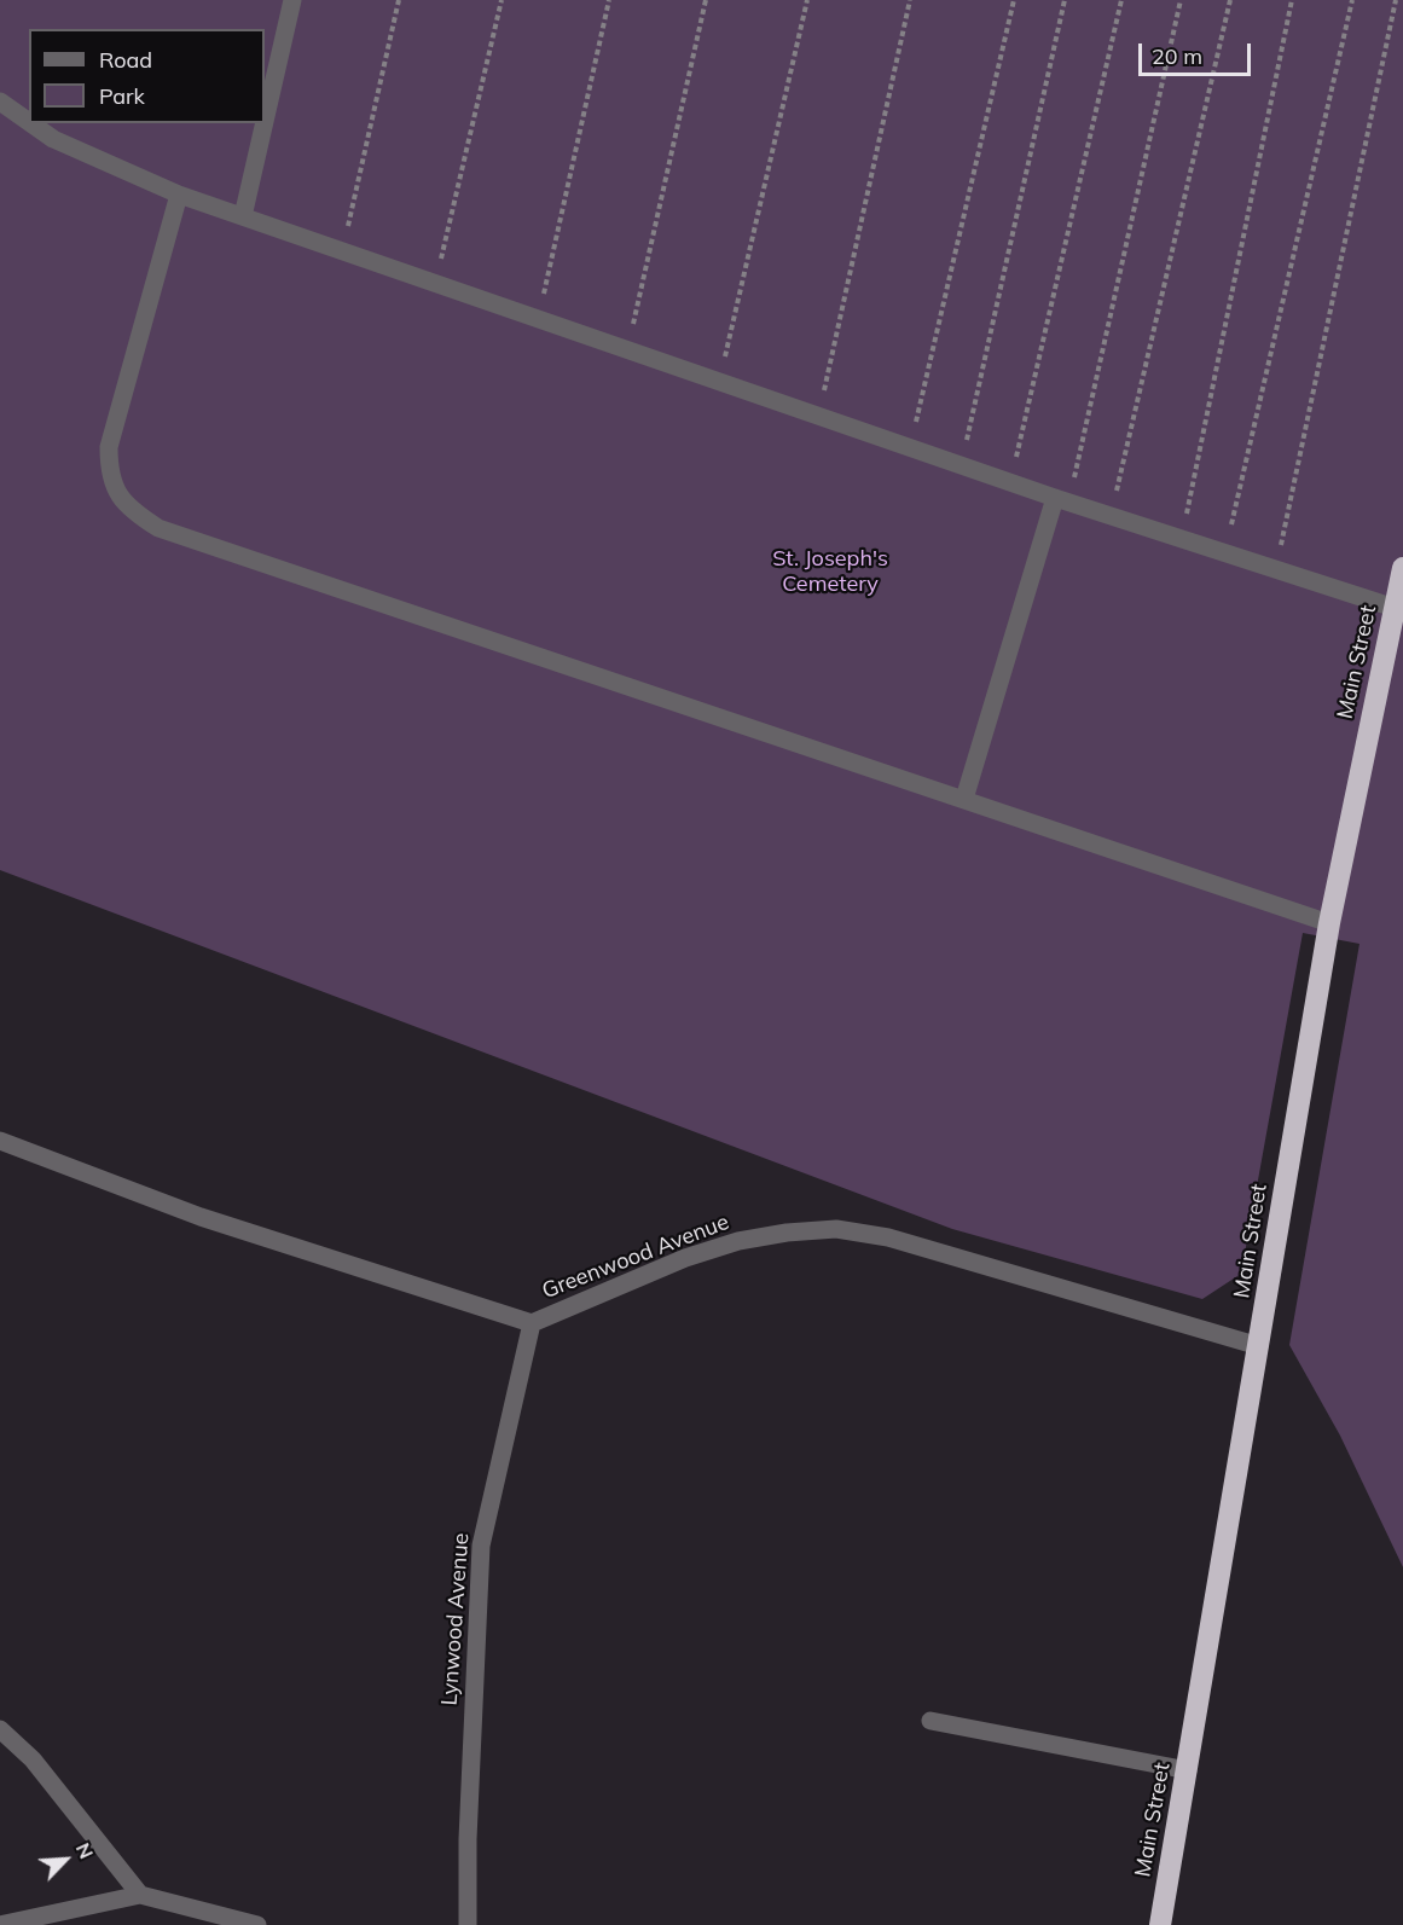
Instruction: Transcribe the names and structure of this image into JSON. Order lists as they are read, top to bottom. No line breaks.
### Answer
{"streets":{"highway":["Main Street"],"street":["Greenwood Avenue","Lynwood Avenue"]},"crossings":[["Main Street","Greenwood Avenue"],["Greenwood Avenue","Lynwood Avenue"]],"parks":["St. Joseph's Cemetery"],"legend":["Road","Park"],"scale_bar":"20 m","north":"top right"}
